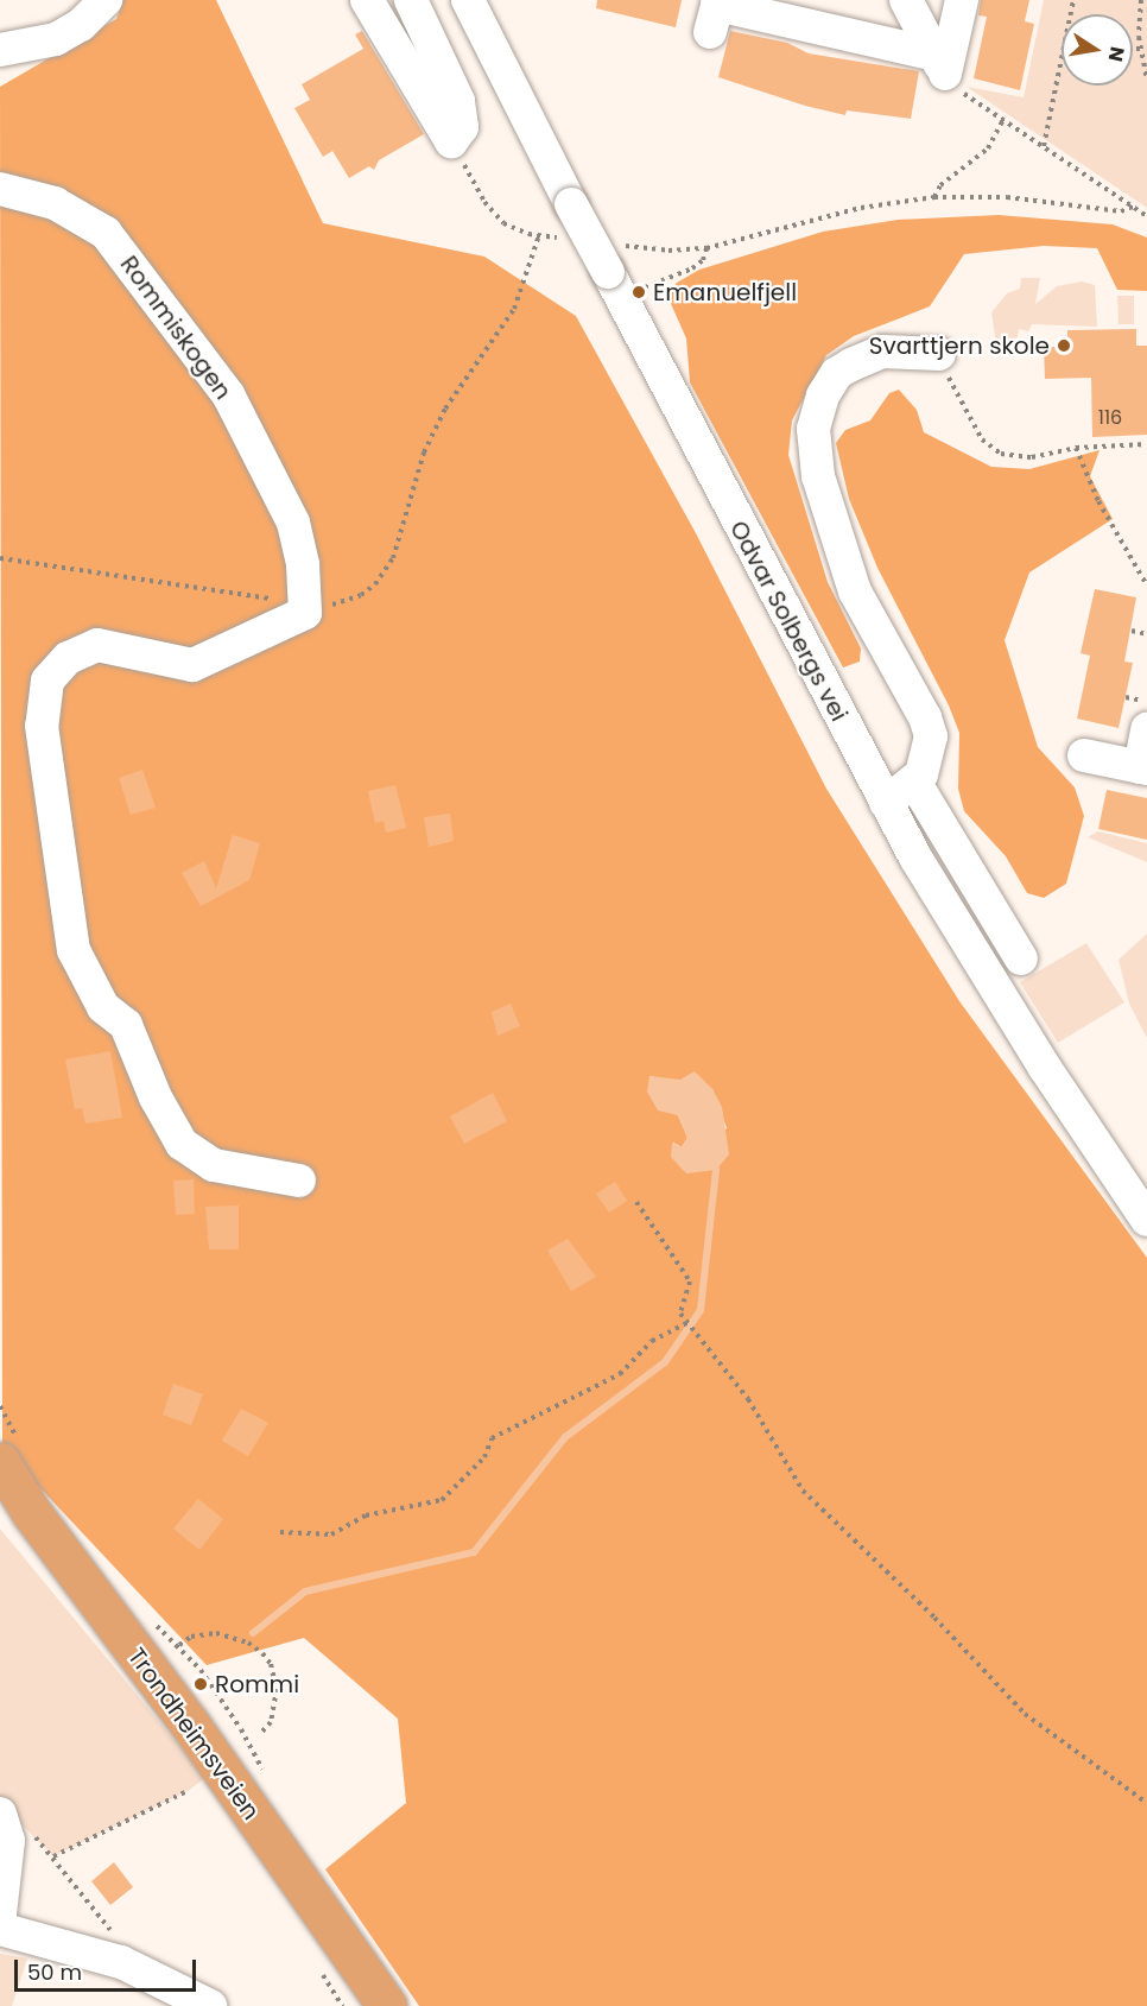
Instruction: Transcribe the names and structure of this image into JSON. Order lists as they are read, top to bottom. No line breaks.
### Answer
{"streets":{"highway":["Trondheimsveien"],"street":["Rommiskogen","Odvar Solbergs vei"]},"places":["Emanuelfjell","Svarttjern skole","Rommi"],"house_numbers":["116"],"scale_bar":"50 m","north":"right"}
